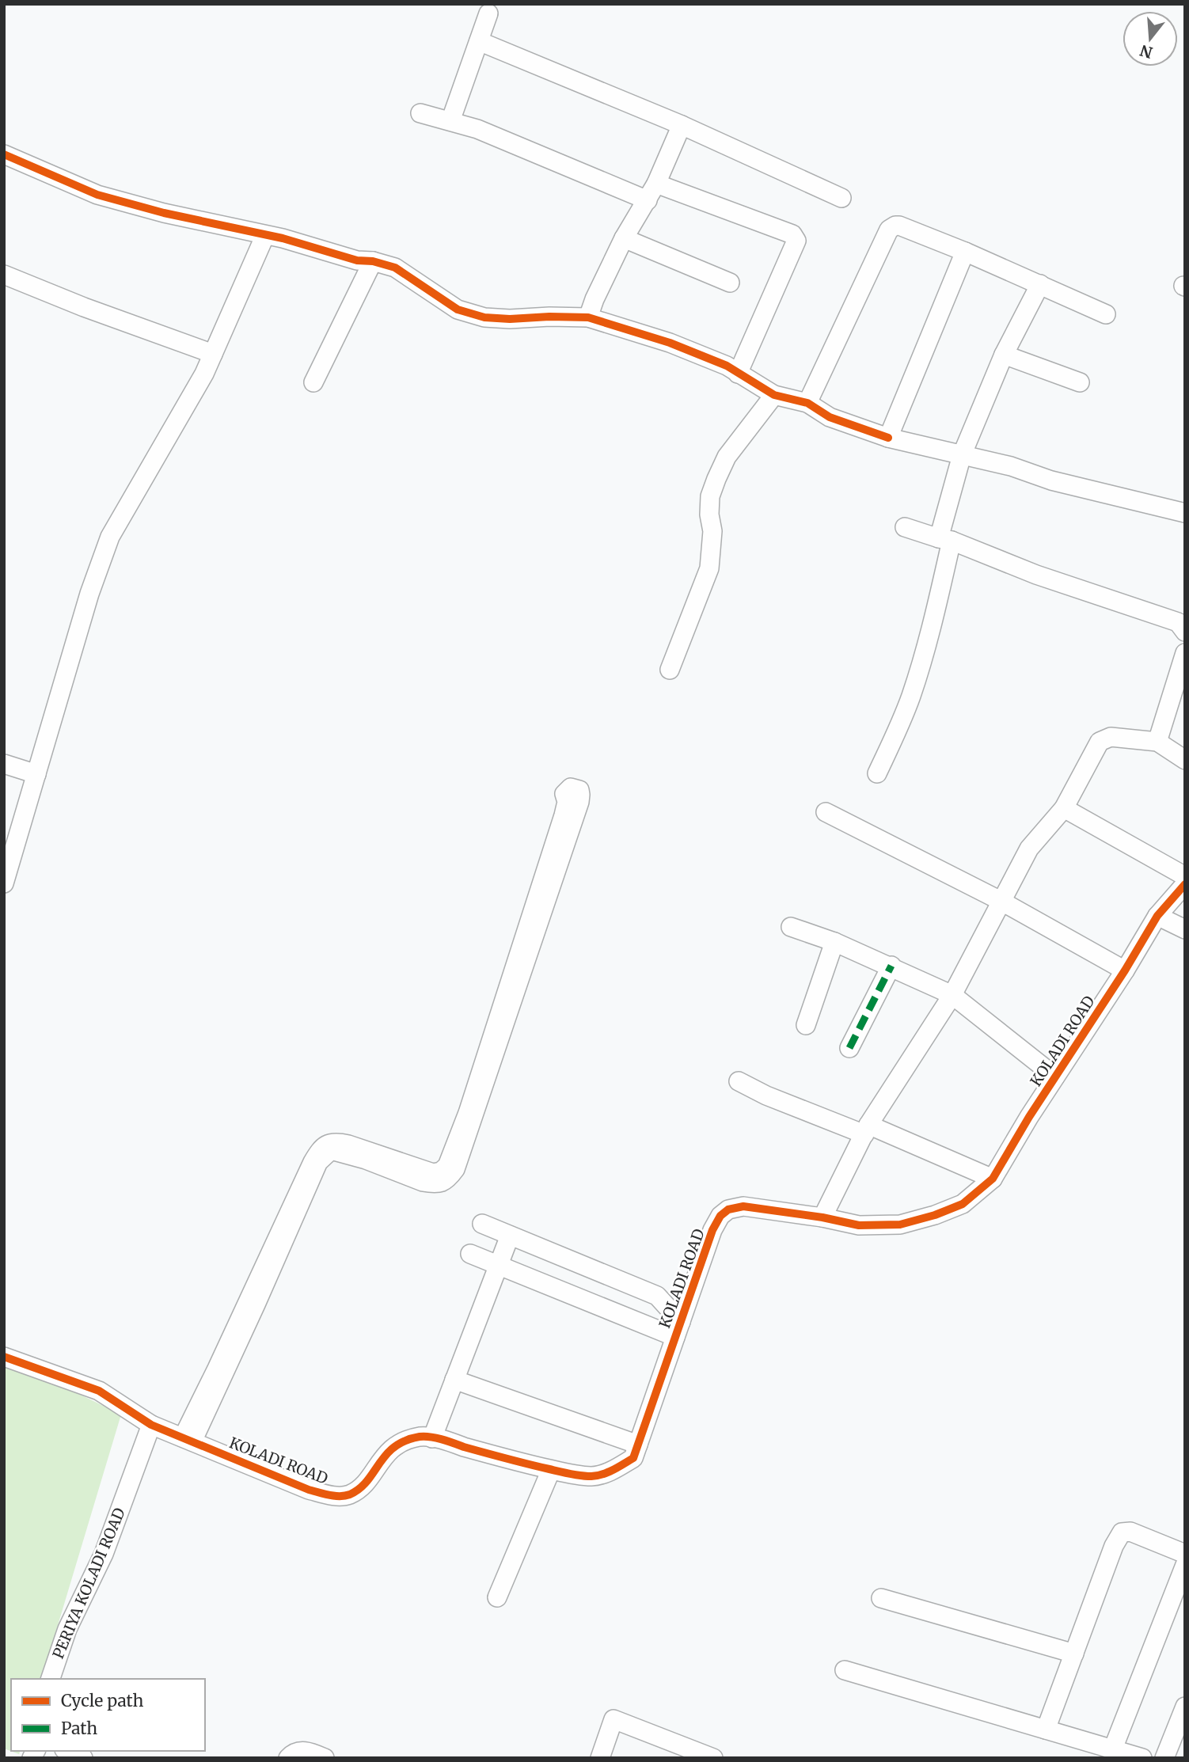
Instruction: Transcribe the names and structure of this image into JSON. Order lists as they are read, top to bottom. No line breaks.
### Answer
{"streets":{"street":["KOLADI ROAD","PERIYA KOLADI ROAD"]},"crossings":[["KOLADI ROAD","PERIYA KOLADI ROAD"]],"legend":["Cycle path","Path"],"north":"bottom"}
